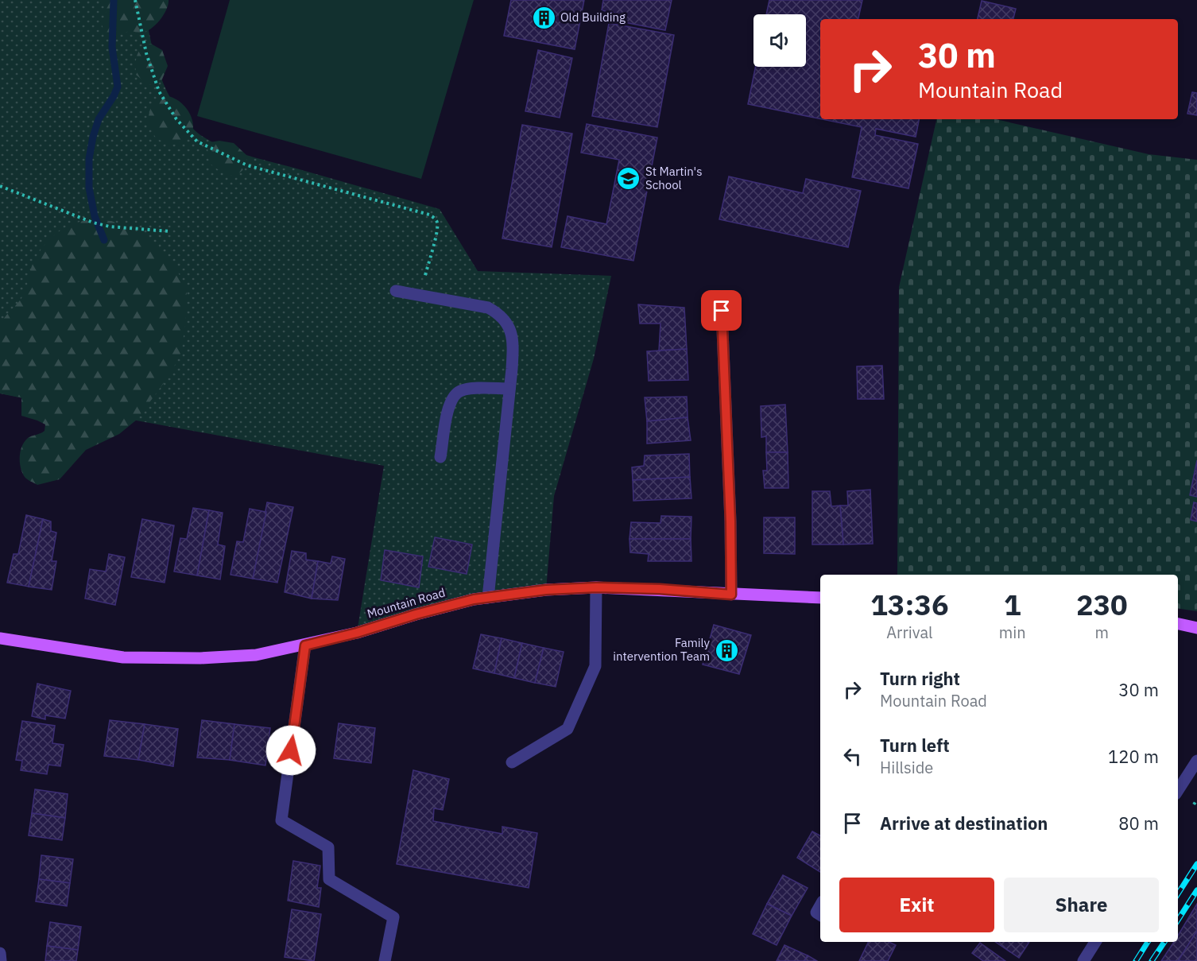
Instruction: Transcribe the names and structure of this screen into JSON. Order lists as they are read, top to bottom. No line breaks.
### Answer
{"streets":{"main road":["Mountain Road"]},"places":{"building":["Old Building","Family intervention Team"],"school or university":["St Martin's School"]},"page":{"turn":["30 m","Mountain Road"],"eta":["13:36","Arrival","1","min","230","m"],"list":[{"name":"Turn right","note":"Mountain Road","value":"30 m"},{"name":"Turn left","note":"Hillside","value":"120 m"},{"name":"Arrive at destination","value":"80 m"}],"buttons":["Exit","Share"]}}
